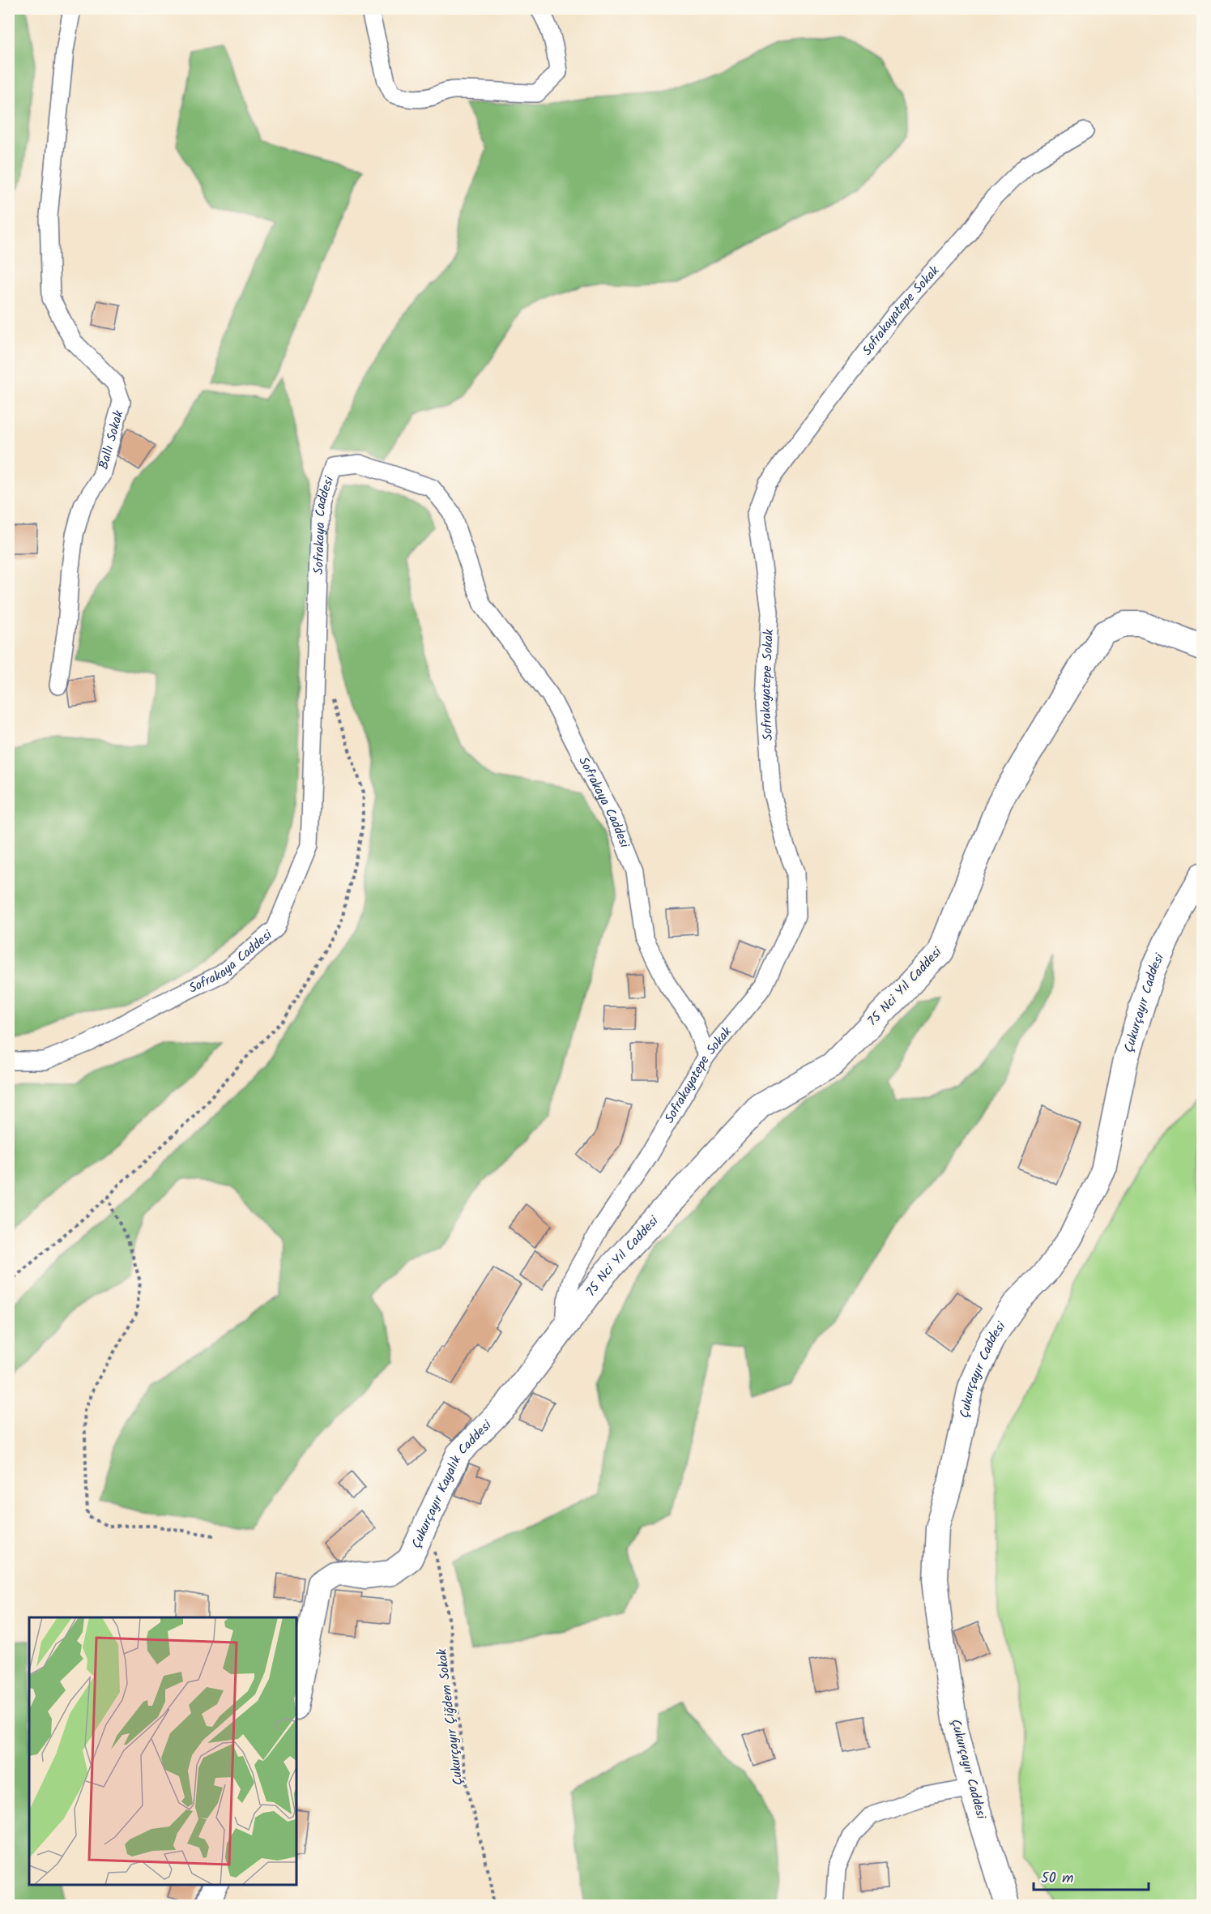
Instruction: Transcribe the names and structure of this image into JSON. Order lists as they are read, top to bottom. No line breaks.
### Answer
{"streets":{"street":["Sofrakayatepe Sokak","Ballı Sokak","Sofrakaya Caddesi","75 Nci Yıl Caddesi","Çukurçayır Caddesi","Çukurçayır Kayalık Caddesi"],"path":["Çukurçayır Çiğdem Sokak"]},"crossings":[["Sofrakayatepe Sokak","Sofrakaya Caddesi"],["Sofrakayatepe Sokak","75 Nci Yıl Caddesi"],["Sofrakayatepe Sokak","Çukurçayır Kayalık Caddesi"],["75 Nci Yıl Caddesi","Çukurçayır Kayalık Caddesi"],["Çukurçayır Kayalık Caddesi","Çukurçayır Çiğdem Sokak"]],"scale_bar":"50 m"}
